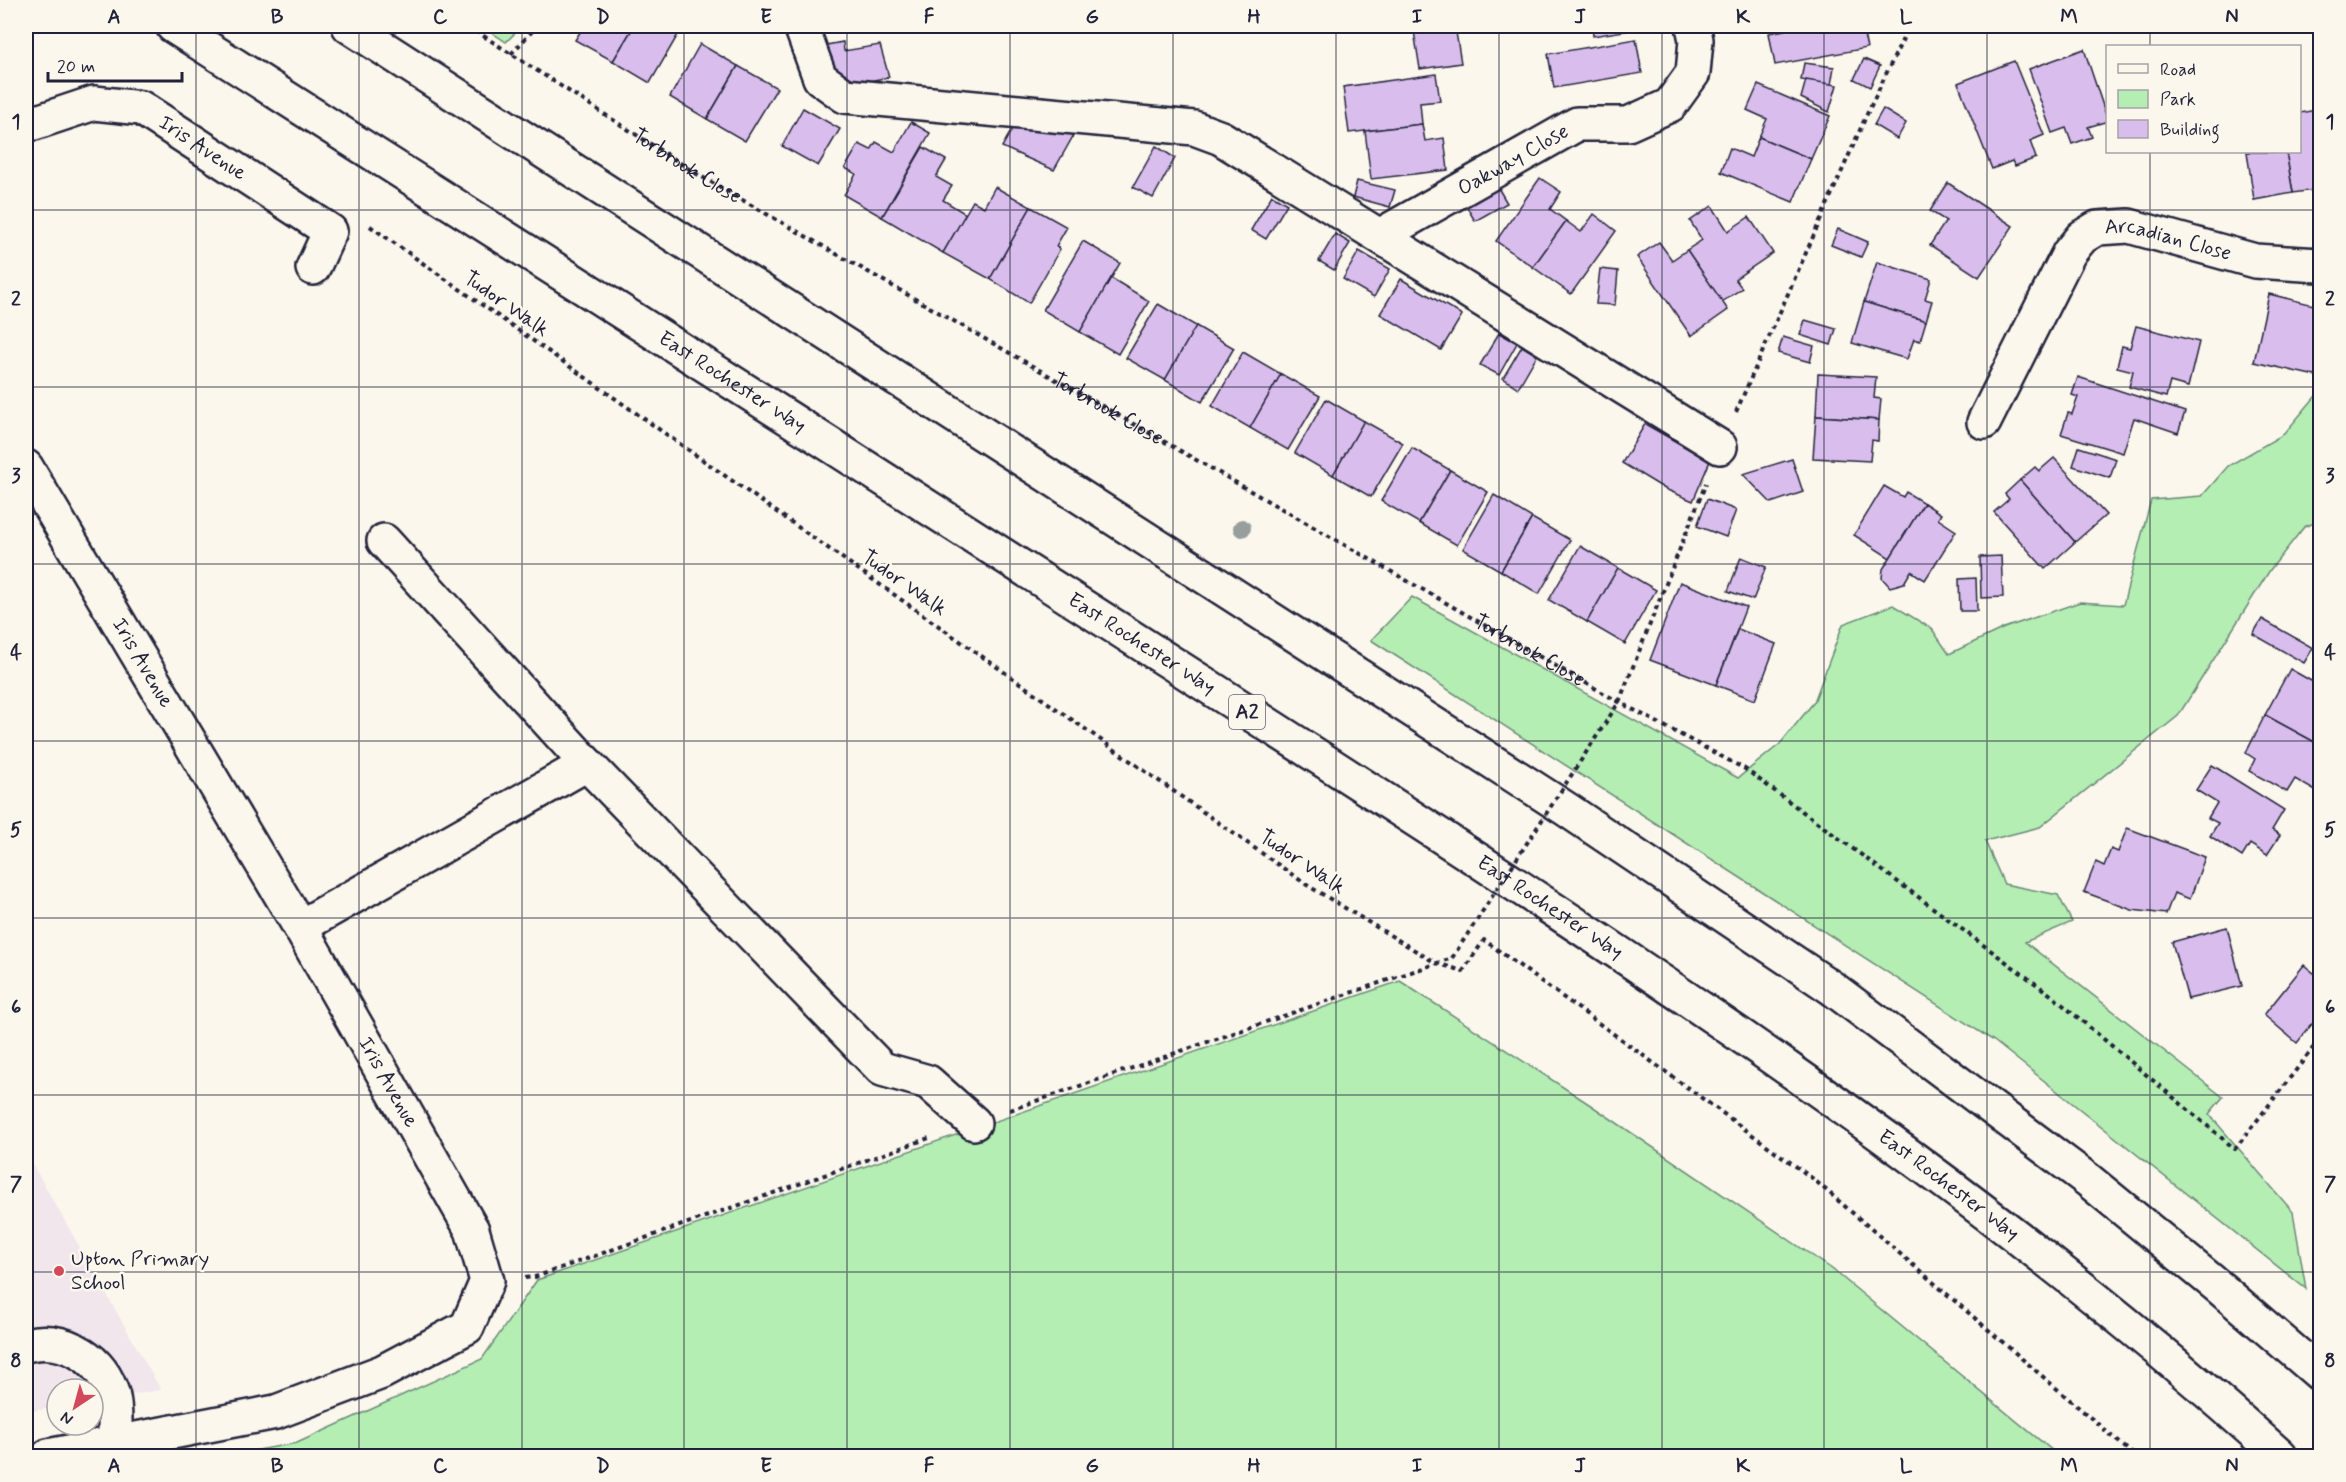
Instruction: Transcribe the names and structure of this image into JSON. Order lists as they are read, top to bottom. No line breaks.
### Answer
{"streets":{"main road":["Iris Avenue","Oakway Close","Arcadian Close","East Rochester Way","A2"],"path":["Torbrook Close","Tudor Walk"]},"crossings":[["Iris Avenue","Tudor Walk"]],"places":["Upton Primary School"],"legend":["Road","Park","Building"],"scale_bar":"20 m","north":"bottom left","grid":{"columns":["A","B","C","D","E","F","G","H","I","J","K","L","M","N"],"rows":["1","2","3","4","5","6","7","8"]}}
